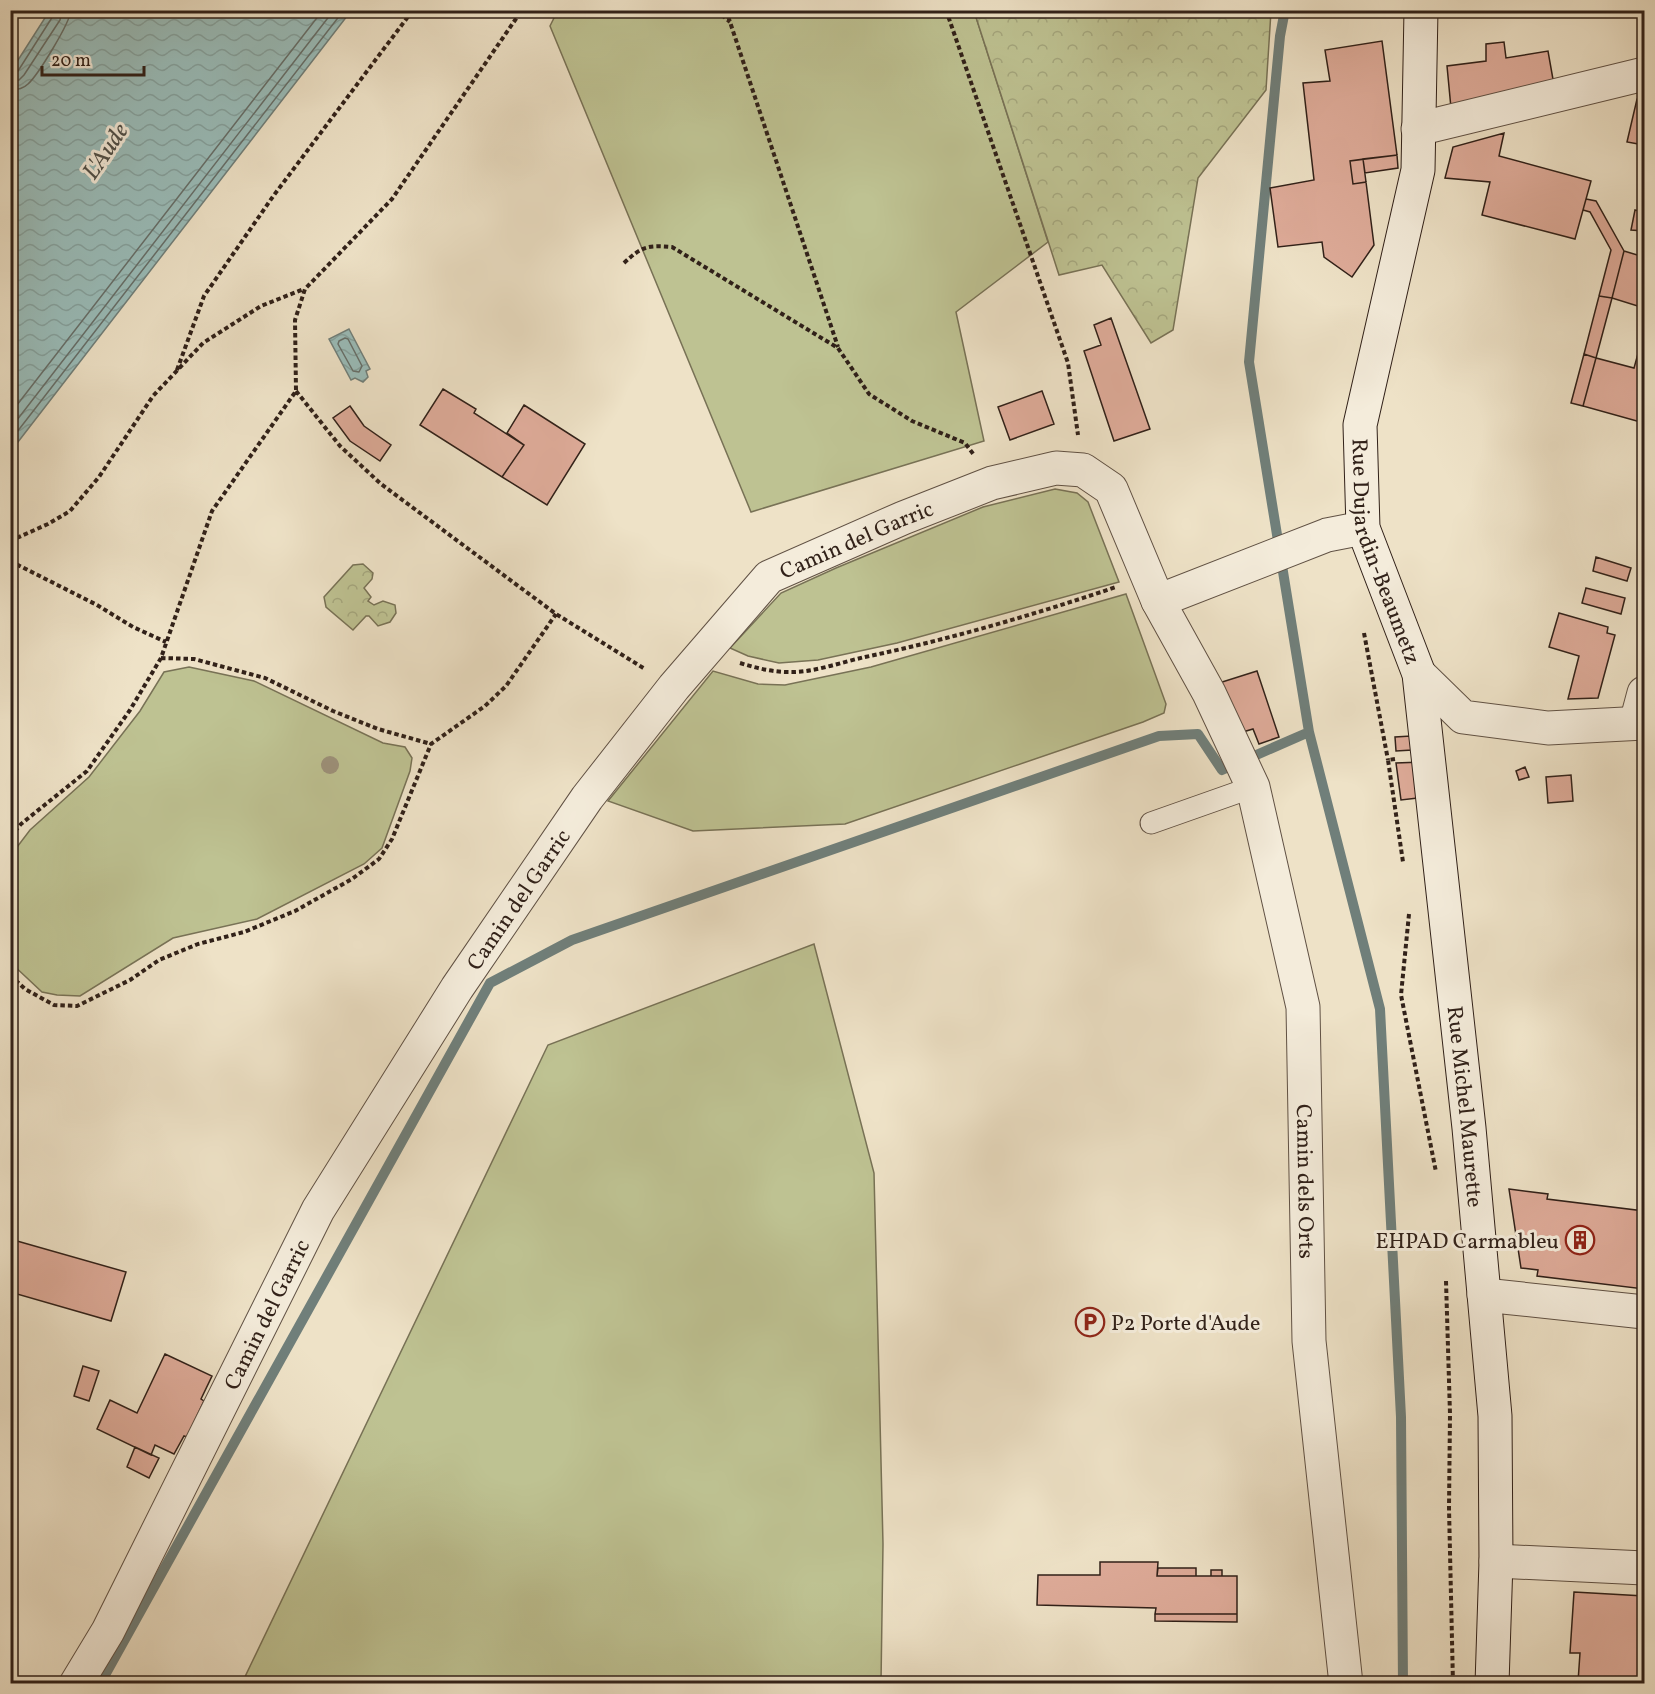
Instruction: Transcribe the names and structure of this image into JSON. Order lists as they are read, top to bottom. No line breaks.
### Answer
{"streets":{"street":["Camin del Garric","Rue Dujardin-Beaumetz","Rue Michel Maurette","Camin dels Orts"]},"crossings":[["Rue Dujardin-Beaumetz","Rue Michel Maurette"]],"water":["L'Aude"],"places":{"building":["EHPAD Carmableu"],"parking":["P2 Porte d'Aude"]},"scale_bar":"20 m"}
